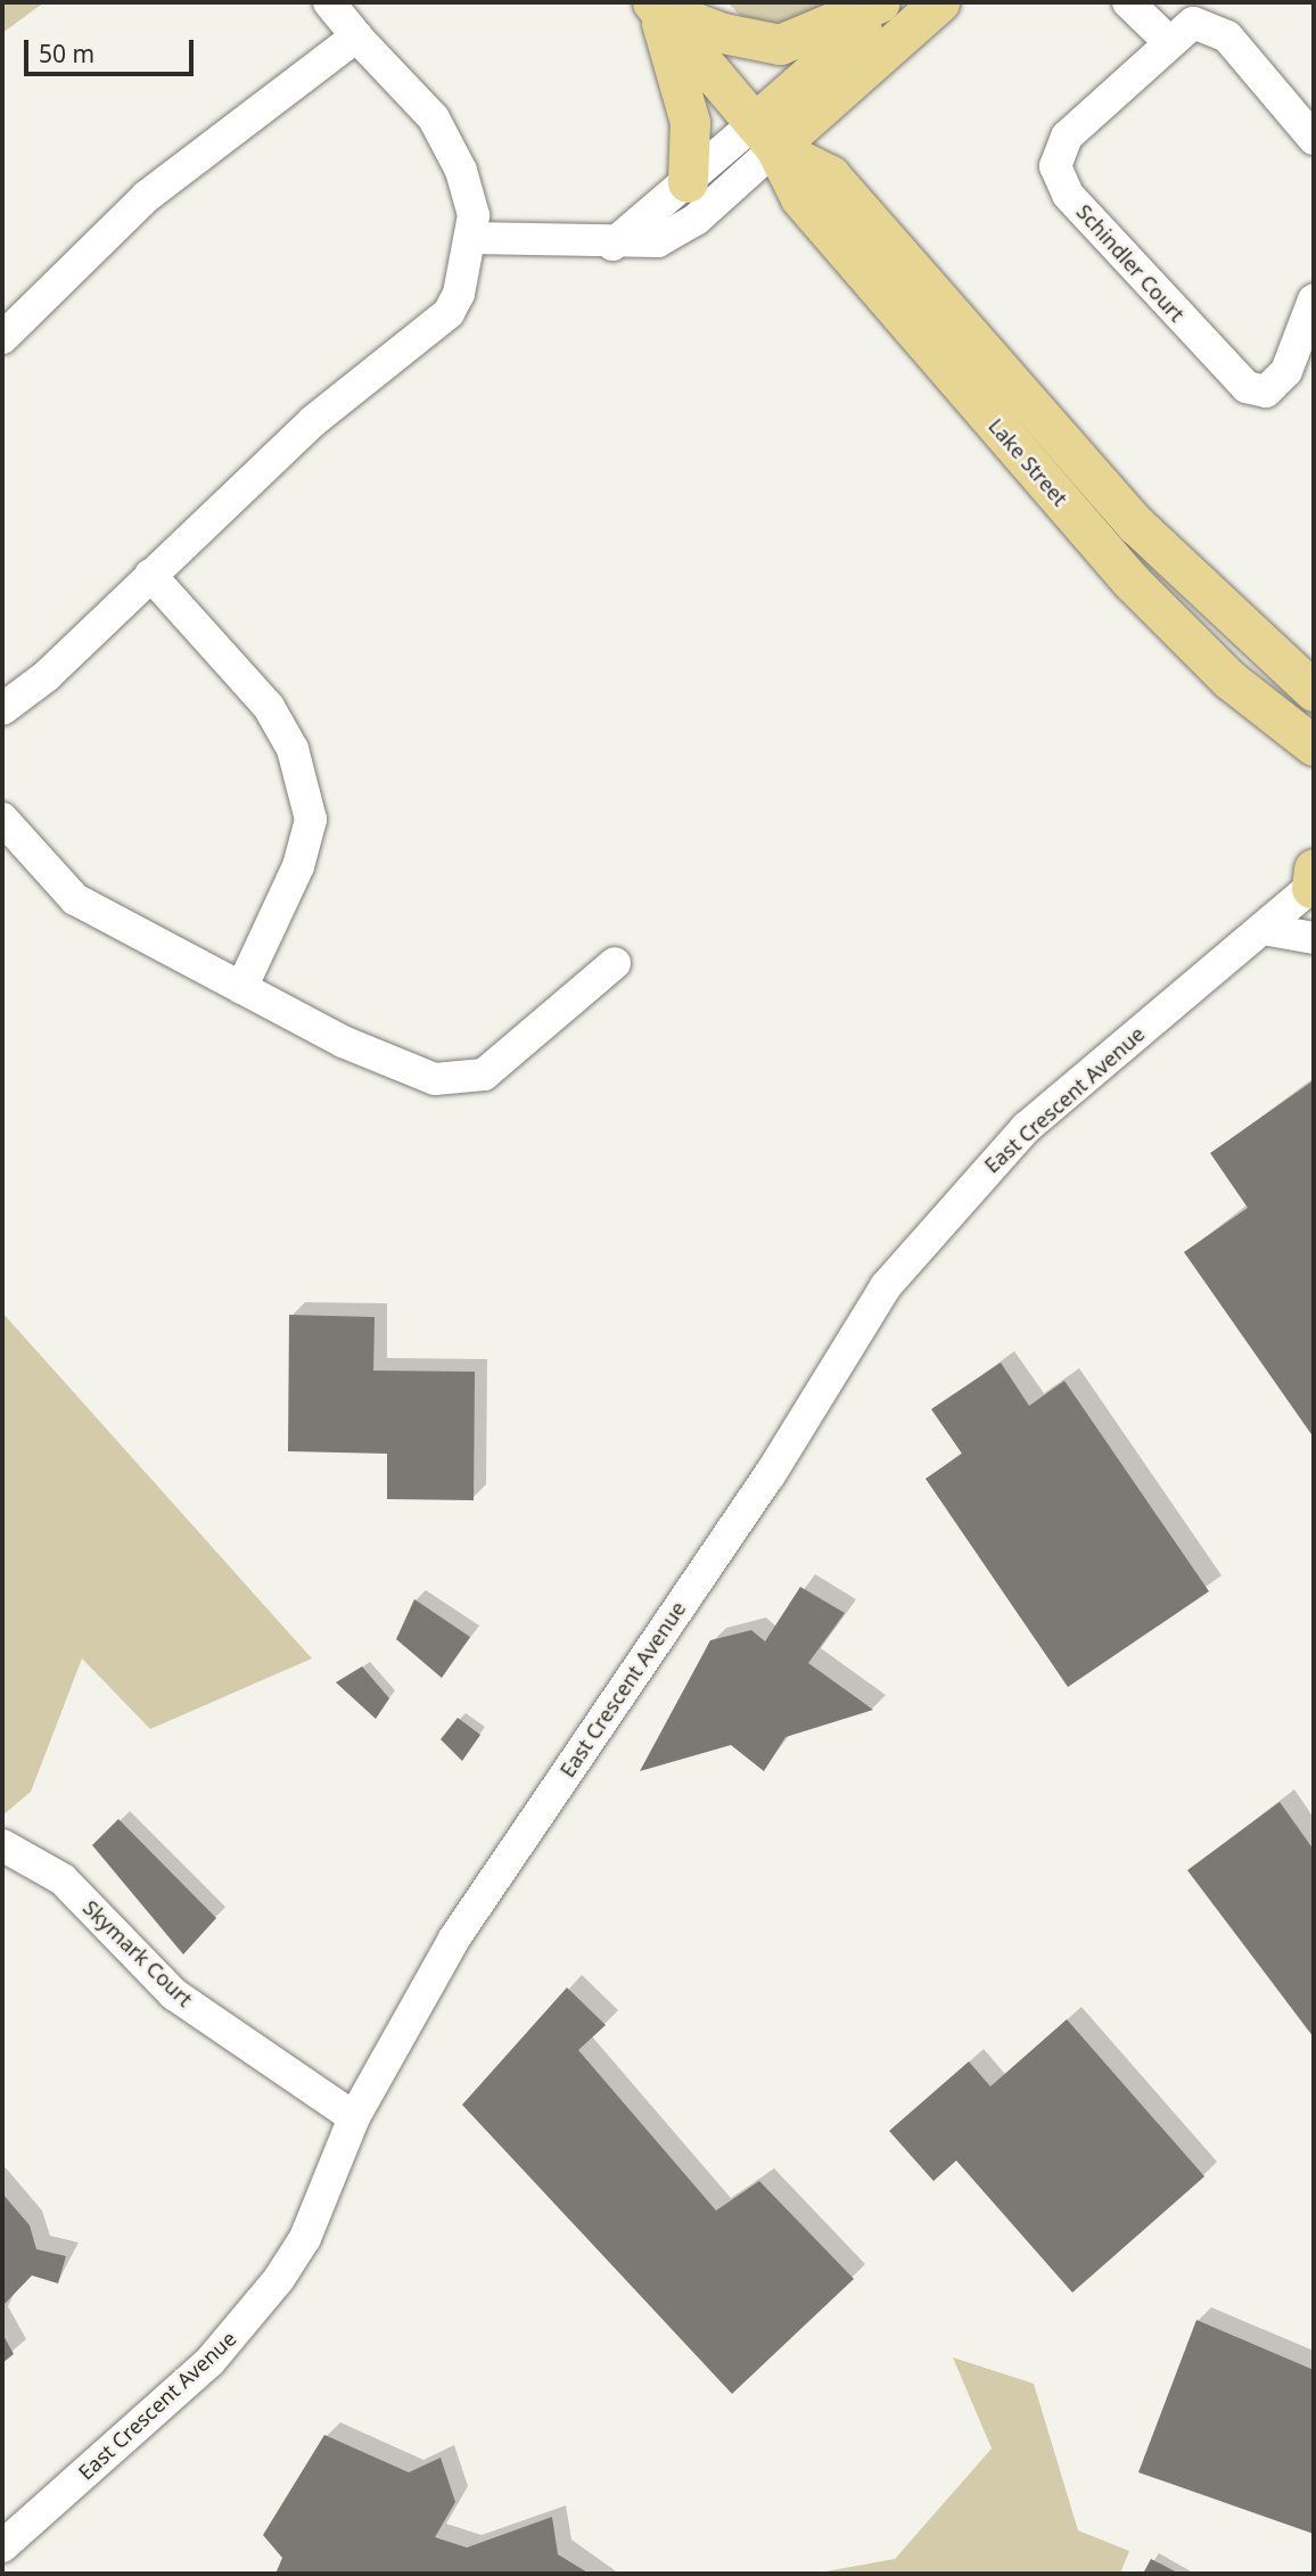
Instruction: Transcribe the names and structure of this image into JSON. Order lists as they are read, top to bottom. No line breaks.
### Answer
{"streets":{"main road":["Lake Street"],"street":["Schindler Court","East Crescent Avenue","Skymark Court"]},"crossings":[["East Crescent Avenue","Skymark Court"]],"scale_bar":"50 m"}
